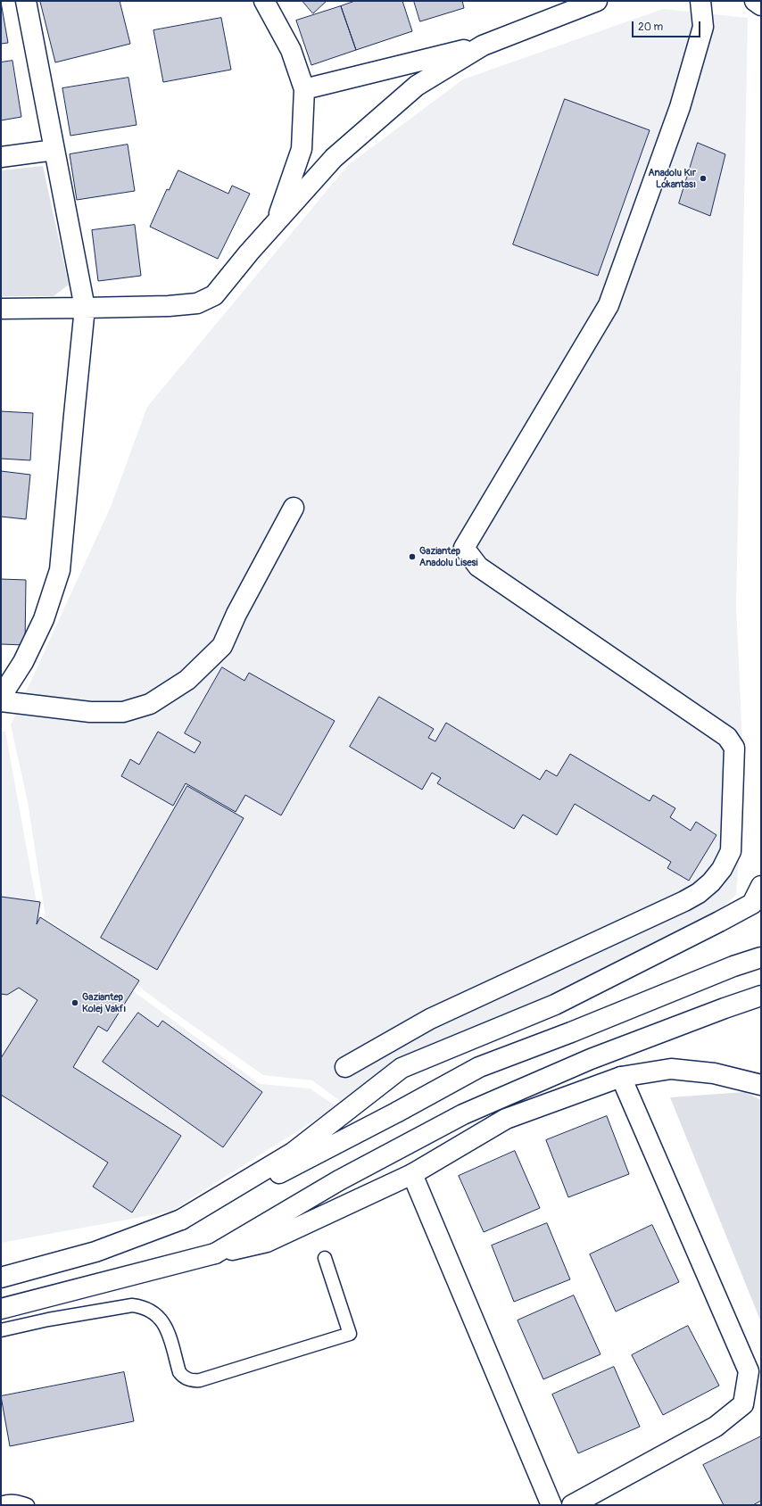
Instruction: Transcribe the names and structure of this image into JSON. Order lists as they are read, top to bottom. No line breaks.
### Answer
{"places":["Anadolu Kır Lokantası","Gaziantep Anadolu Lisesi","Gaziantep Kolej Vakfı"],"scale_bar":"20 m"}
